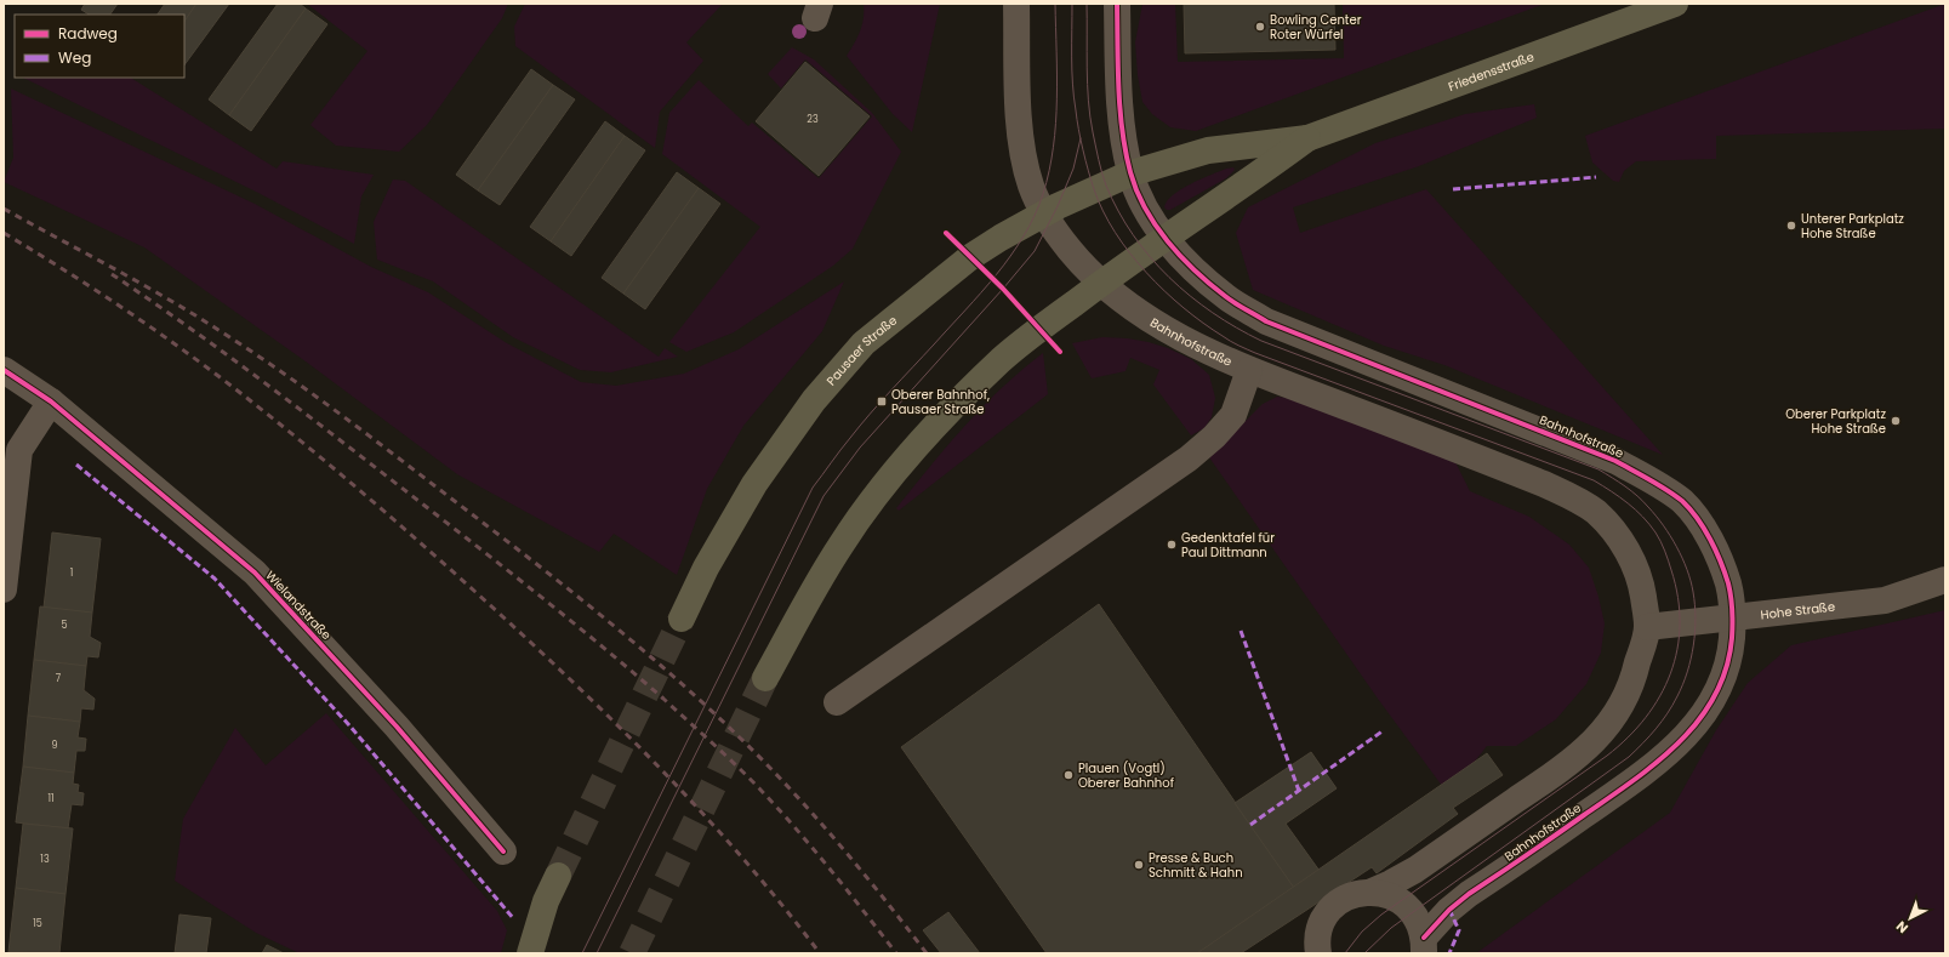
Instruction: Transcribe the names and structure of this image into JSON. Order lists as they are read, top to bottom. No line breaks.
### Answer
{"streets":{"main road":["Friedensstraße","Pausaer Straße"],"street":["Bahnhofstraße","Wielandstraße","Hohe Straße"]},"crossings":[["Friedensstraße","Bahnhofstraße"],["Friedensstraße","Pausaer Straße"],["Bahnhofstraße","Pausaer Straße"],["Bahnhofstraße","Hohe Straße"]],"places":{"other":["Bowling Center Roter Würfel","Unterer Parkplatz Hohe Straße","Oberer Parkplatz Hohe Straße","Gedenktafel für Paul Dittmann","Plauen (Vogtl) Oberer Bahnhof","Presse & Buch Schmitt & Hahn"],"transit":["Oberer Bahnhof, Pausaer Straße"]},"house_numbers":["23","1","5","7","9","11","13","15"],"legend":["Radweg","Weg"],"north":"bottom left"}
